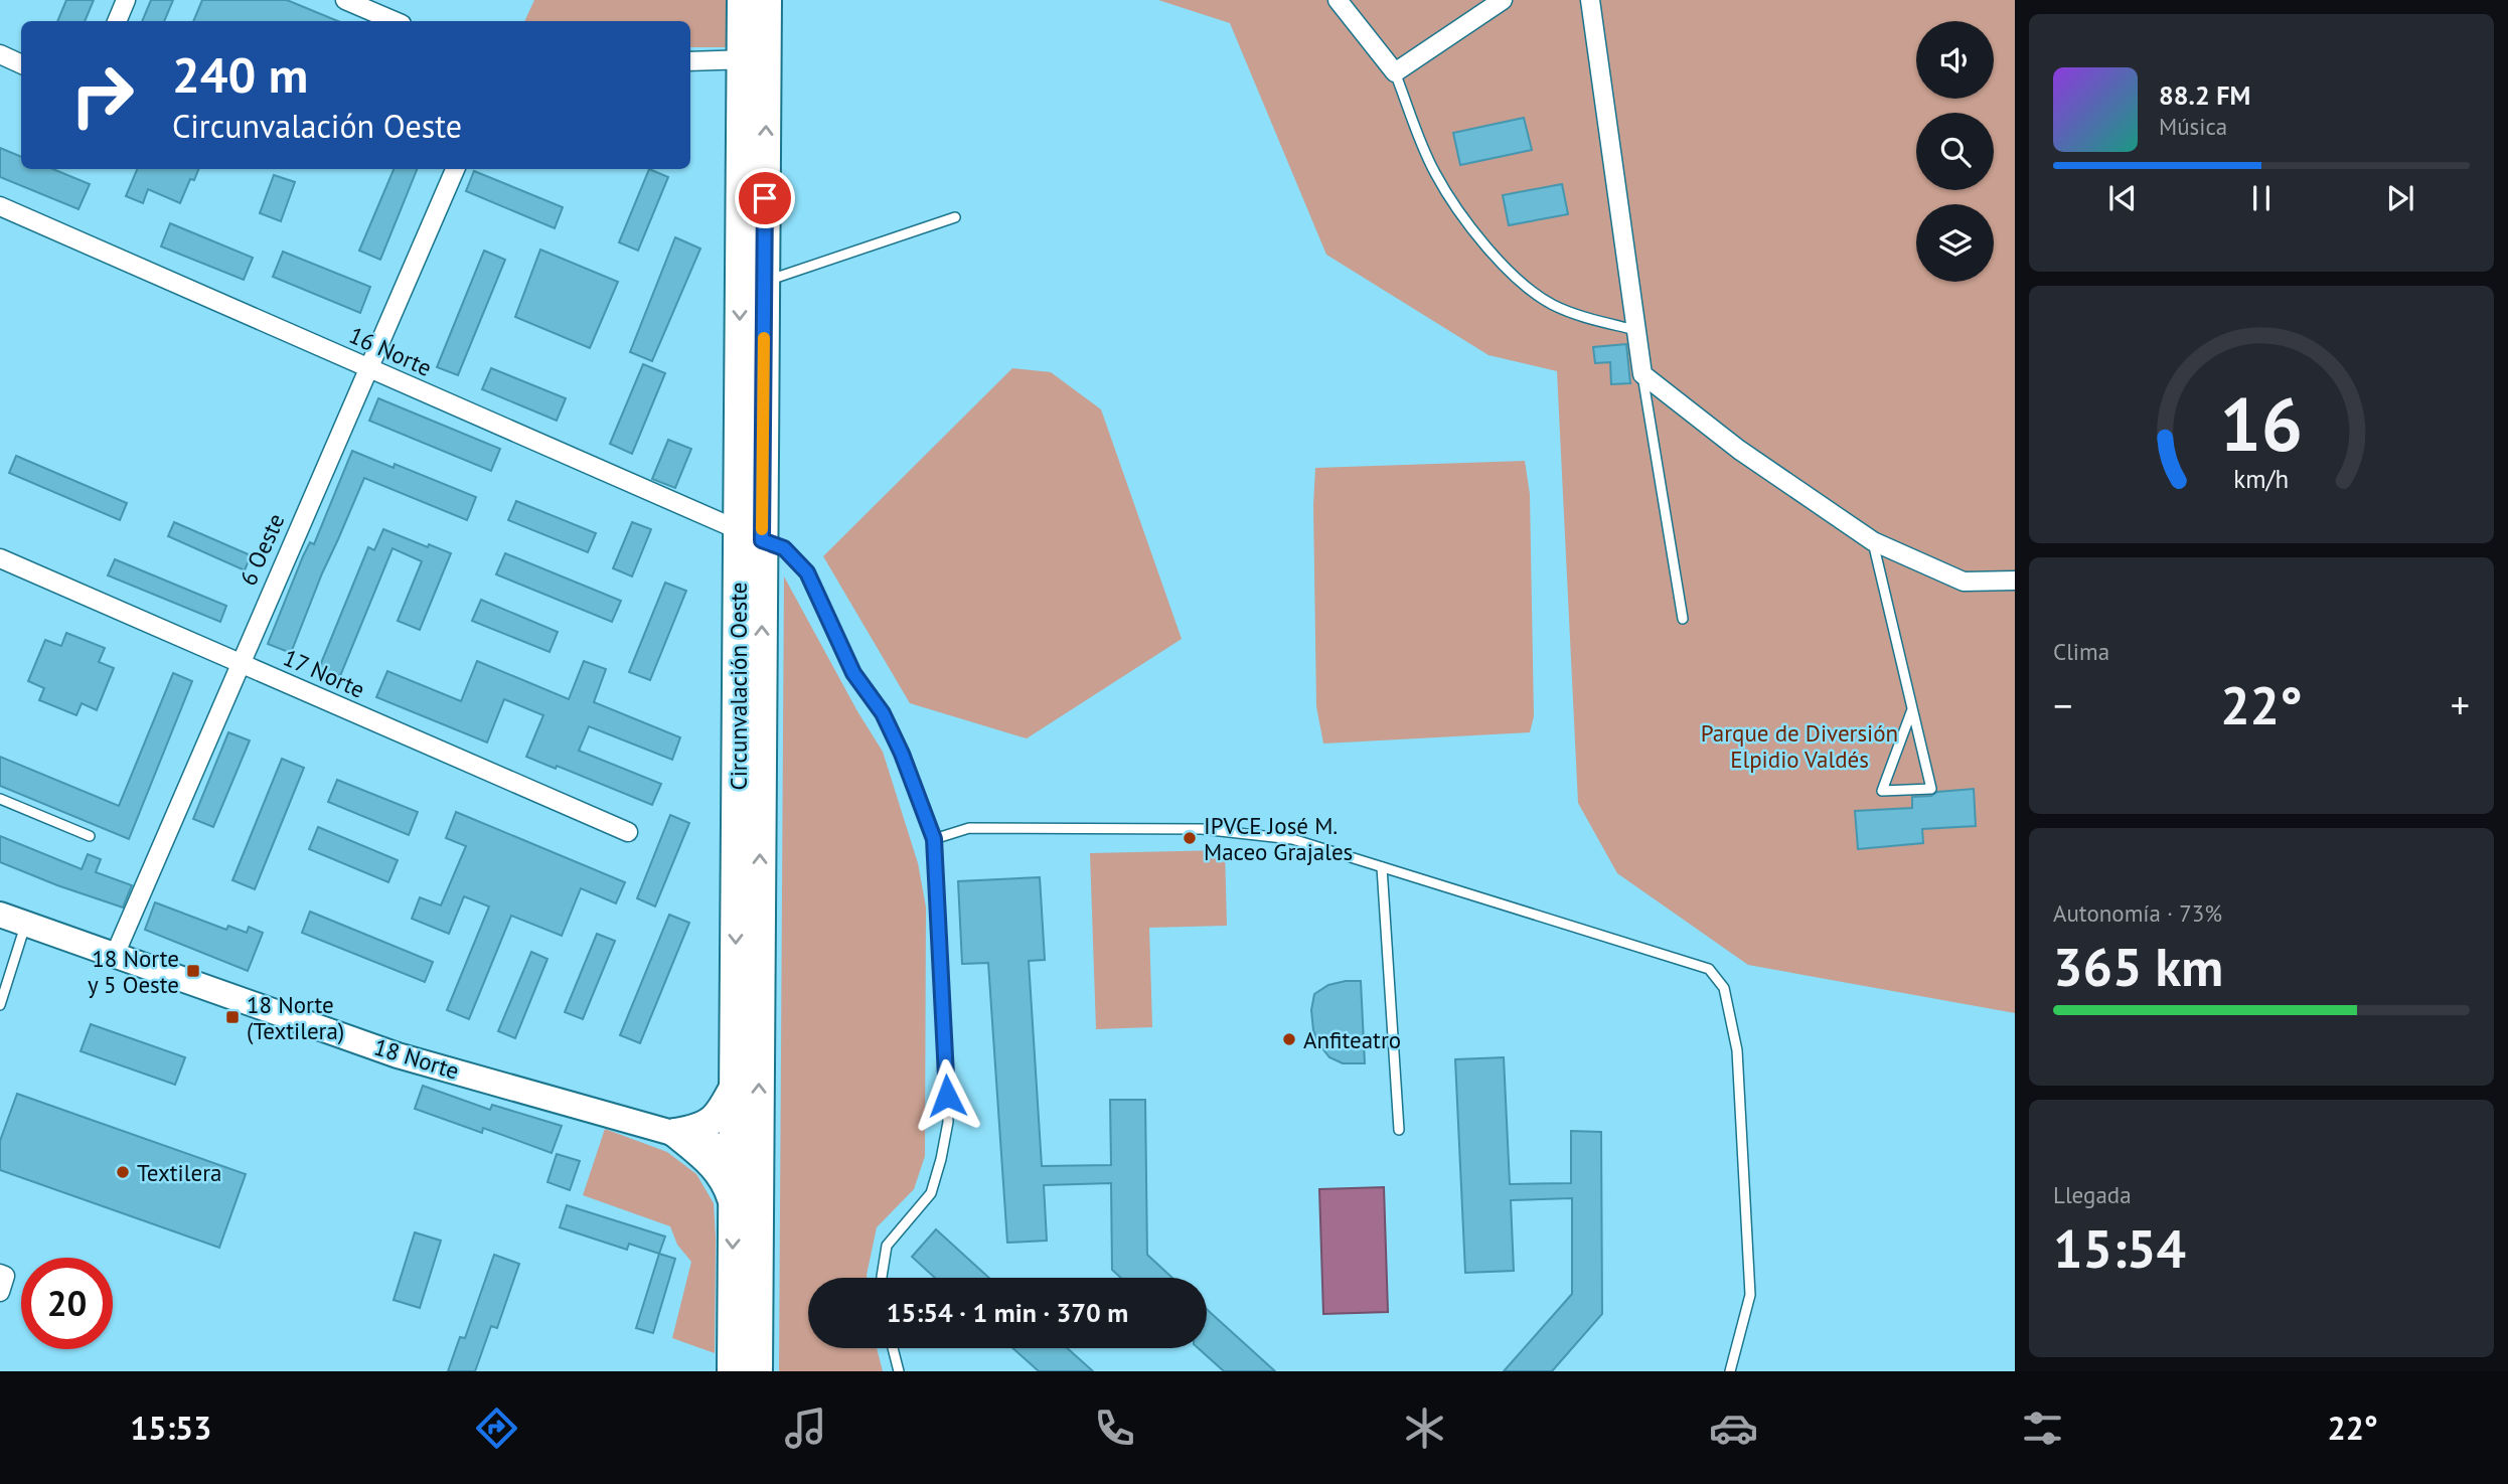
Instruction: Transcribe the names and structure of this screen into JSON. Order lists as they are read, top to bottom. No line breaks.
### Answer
{"streets":{"main road":["Circunvalación Oeste","18 Norte"],"street":["16 Norte","6 Oeste","17 Norte"]},"crossings":[["16 Norte","6 Oeste"],["16 Norte","Circunvalación Oeste"],["6 Oeste","17 Norte"],["6 Oeste","18 Norte"],["Circunvalación Oeste","18 Norte"]],"parks":["Parque de Diversión Elpidio Valdés"],"places":{"other":["IPVCE José M. Maceo Grajales","Anfiteatro","Textilera"],"transit":["18 Norte y 5 Oeste","18 Norte (Textilera)"]},"page":{"turn":["240 m","Circunvalación Oeste"],"song":["88.2 FM","Música"],"tile":["Clima",["Autonomía · 73%","365 km"],["Llegada","15:54"]],"heat":["−","22°","+"],"limit":"20","trip":"15:54 · 1 min · 370 m","tabs":["15:53","22°"],"gauge":["16","km/h"]}}
